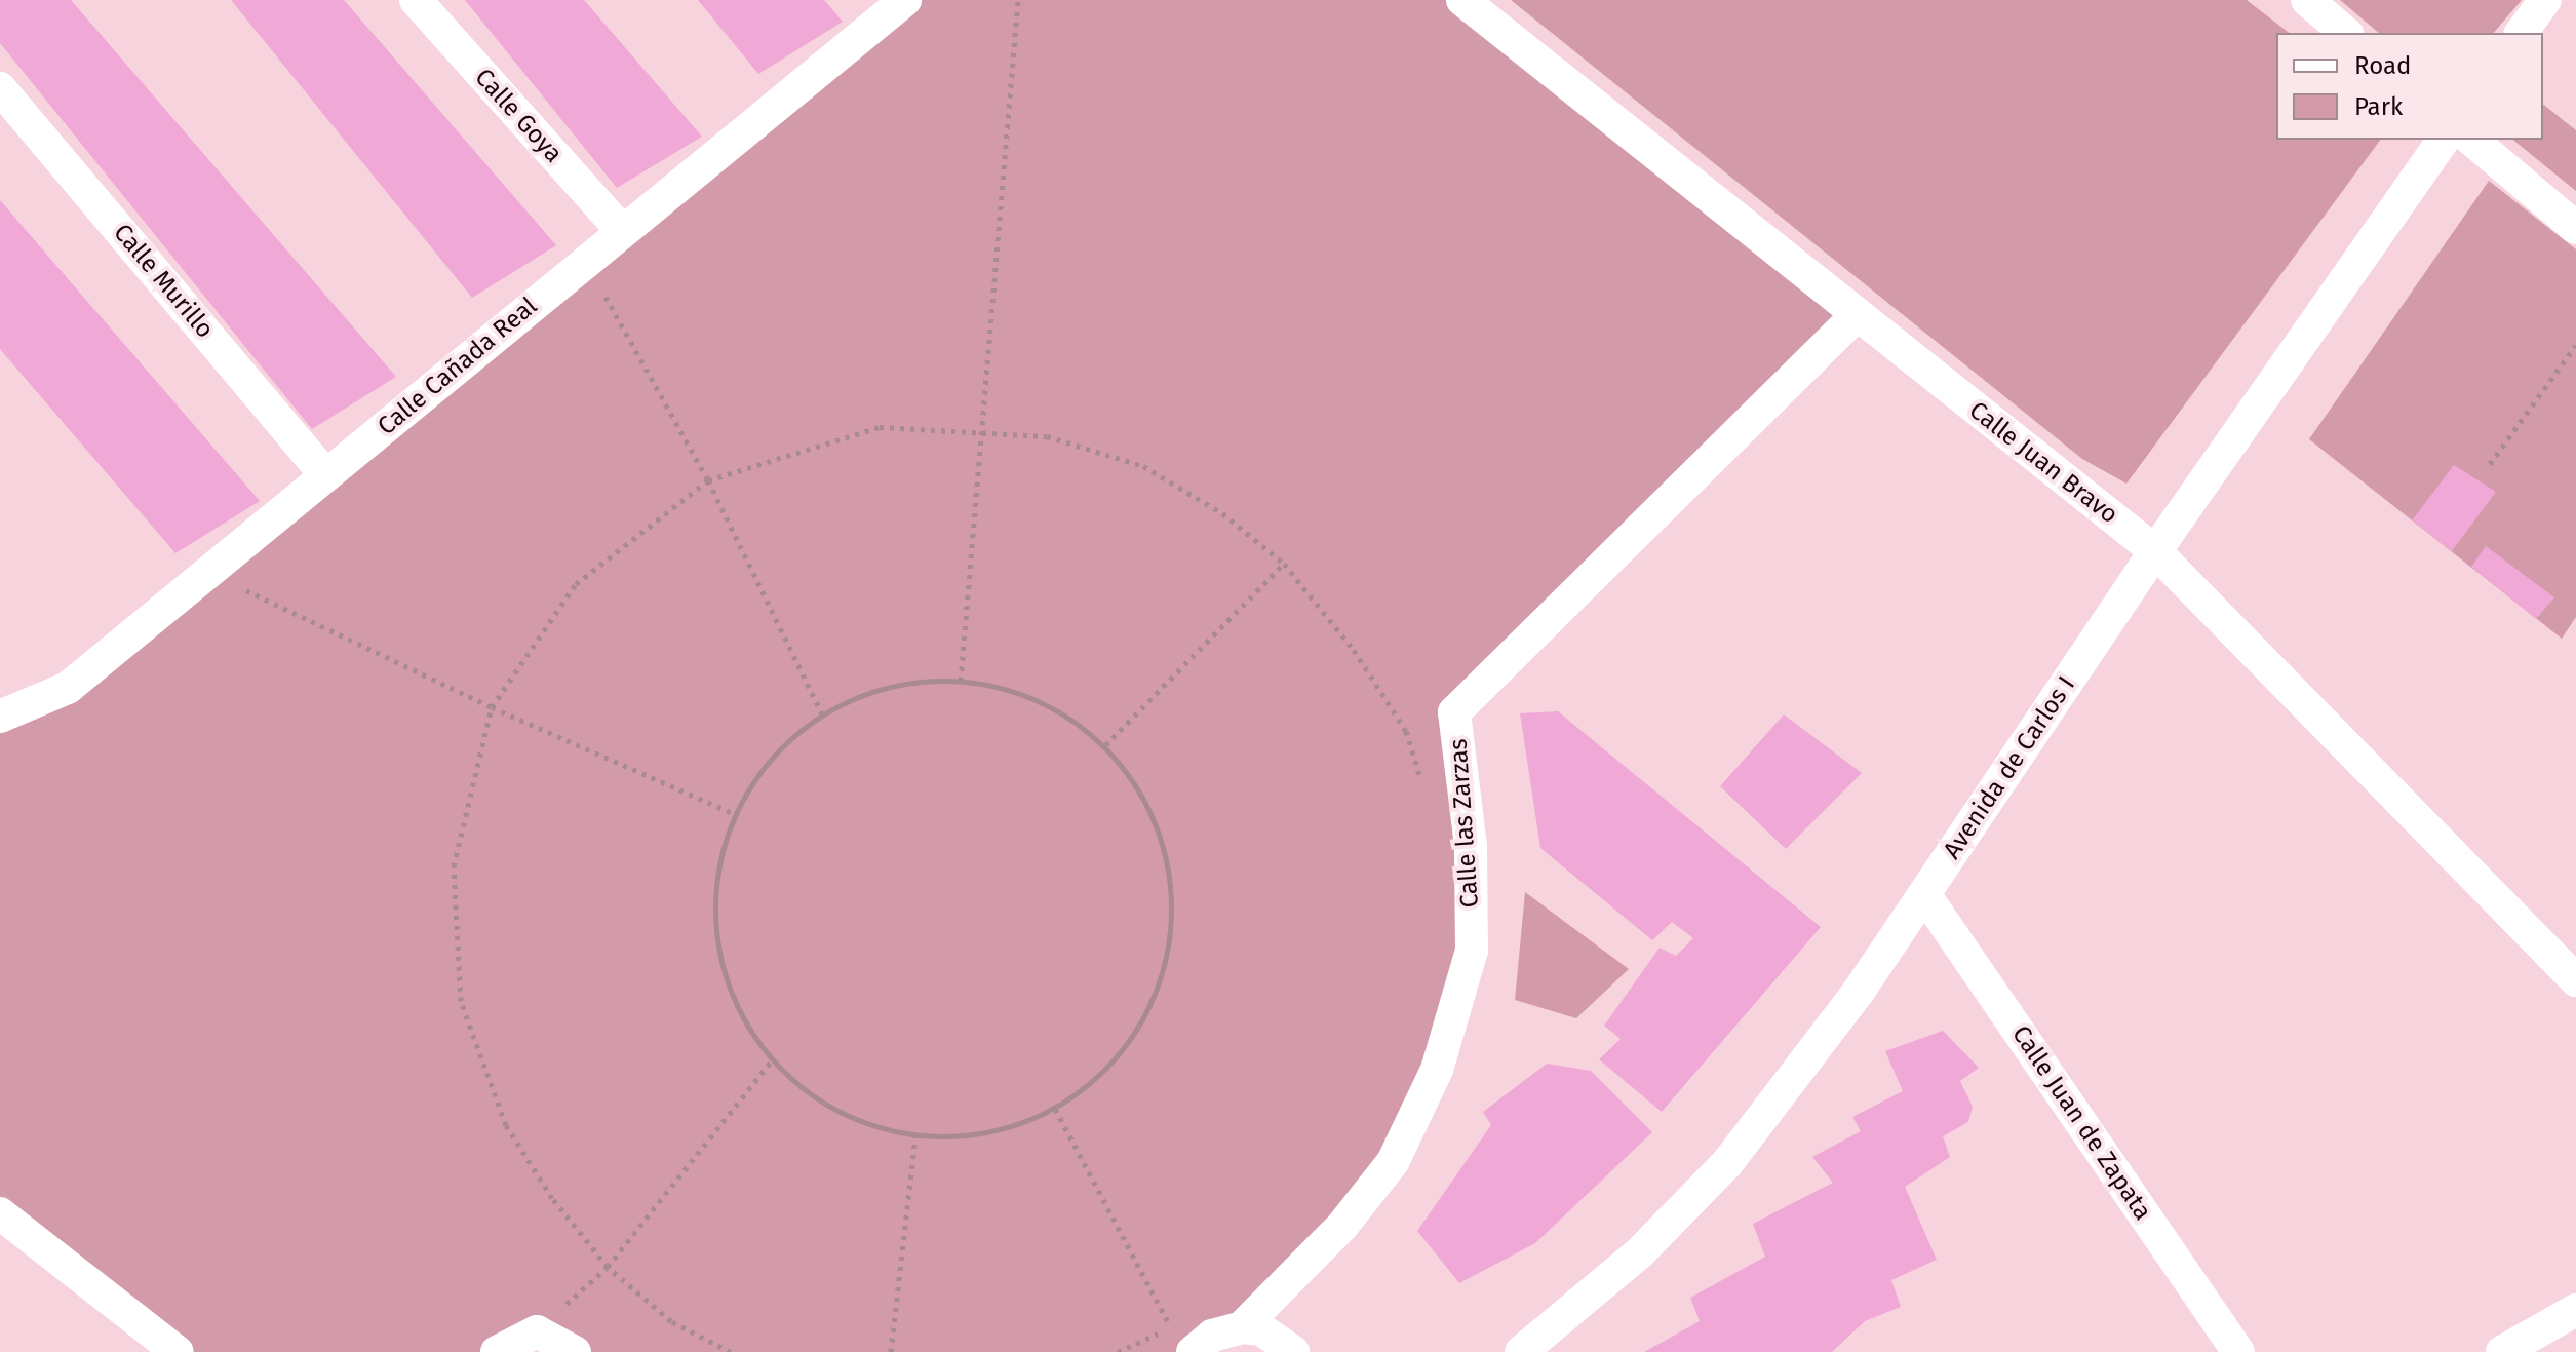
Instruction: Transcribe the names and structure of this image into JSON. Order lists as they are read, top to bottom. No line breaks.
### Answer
{"streets":{"street":["Calle Goya","Calle Murillo","Calle Cañada Real","Calle Juan Bravo","Avenida de Carlos I","Calle las Zarzas","Calle Juan de Zapata"]},"crossings":[["Calle Goya","Calle Cañada Real"],["Calle Murillo","Calle Cañada Real"],["Calle Juan Bravo","Avenida de Carlos I"],["Calle Juan Bravo","Calle las Zarzas"],["Avenida de Carlos I","Calle Juan de Zapata"]],"legend":["Road","Park"]}
